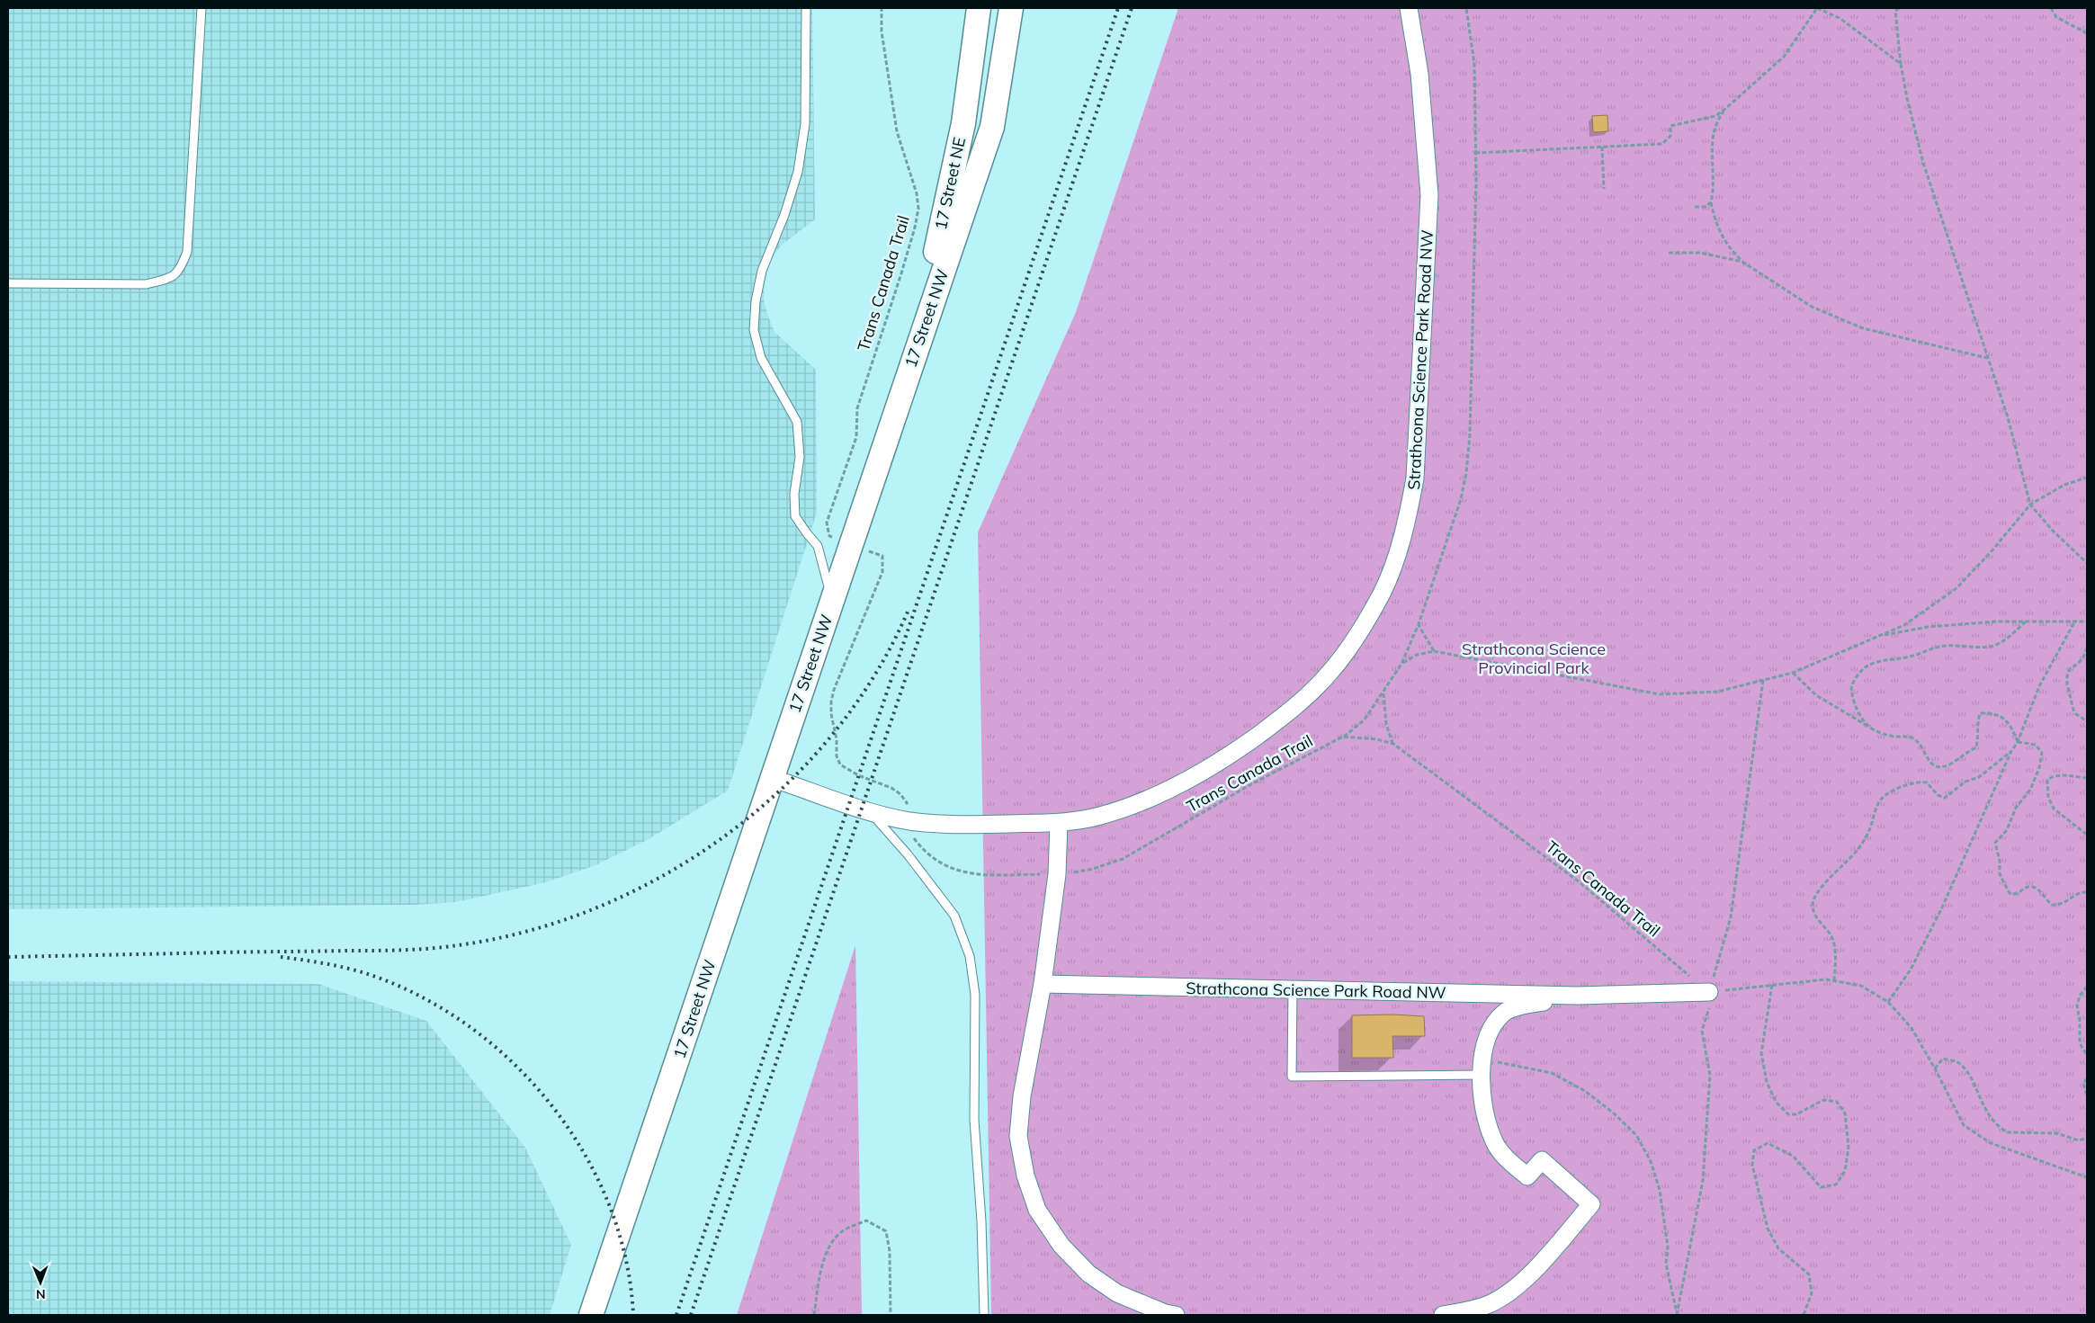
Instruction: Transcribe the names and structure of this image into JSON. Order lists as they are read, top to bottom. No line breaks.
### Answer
{"streets":{"main road":["17 Street NE","17 Street NW"],"street":["Strathcona Science Park Road NW"],"path":["Trans Canada Trail"]},"crossings":[["17 Street NE","17 Street NW"],["Trans Canada Trail","Strathcona Science Park Road NW"],["17 Street NW","Strathcona Science Park Road NW"]],"parks":["Strathcona Science Provincial Park"],"north":"bottom"}
